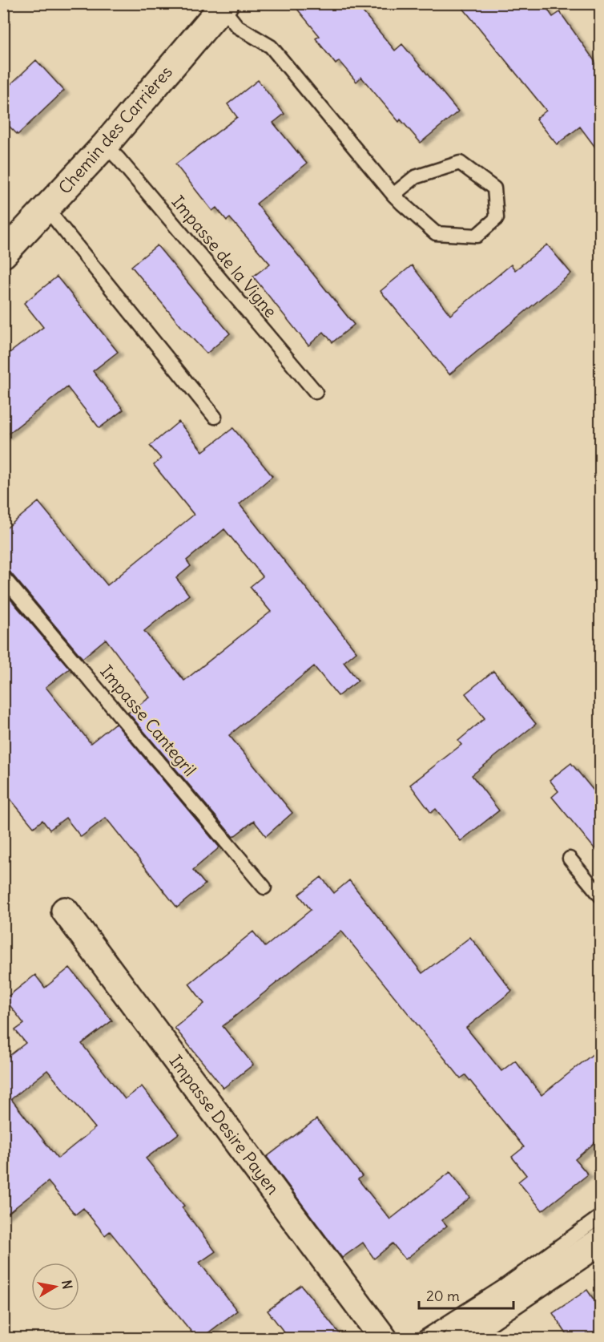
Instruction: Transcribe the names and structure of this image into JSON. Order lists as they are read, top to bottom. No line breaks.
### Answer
{"streets":{"street":["Chemin des Carrières","Impasse Desire Payen"],"lane":["Impasse de la Vigne","Impasse Cantegril"]},"crossings":[["Chemin des Carrières","Impasse de la Vigne"]],"scale_bar":"20 m","north":"right"}
